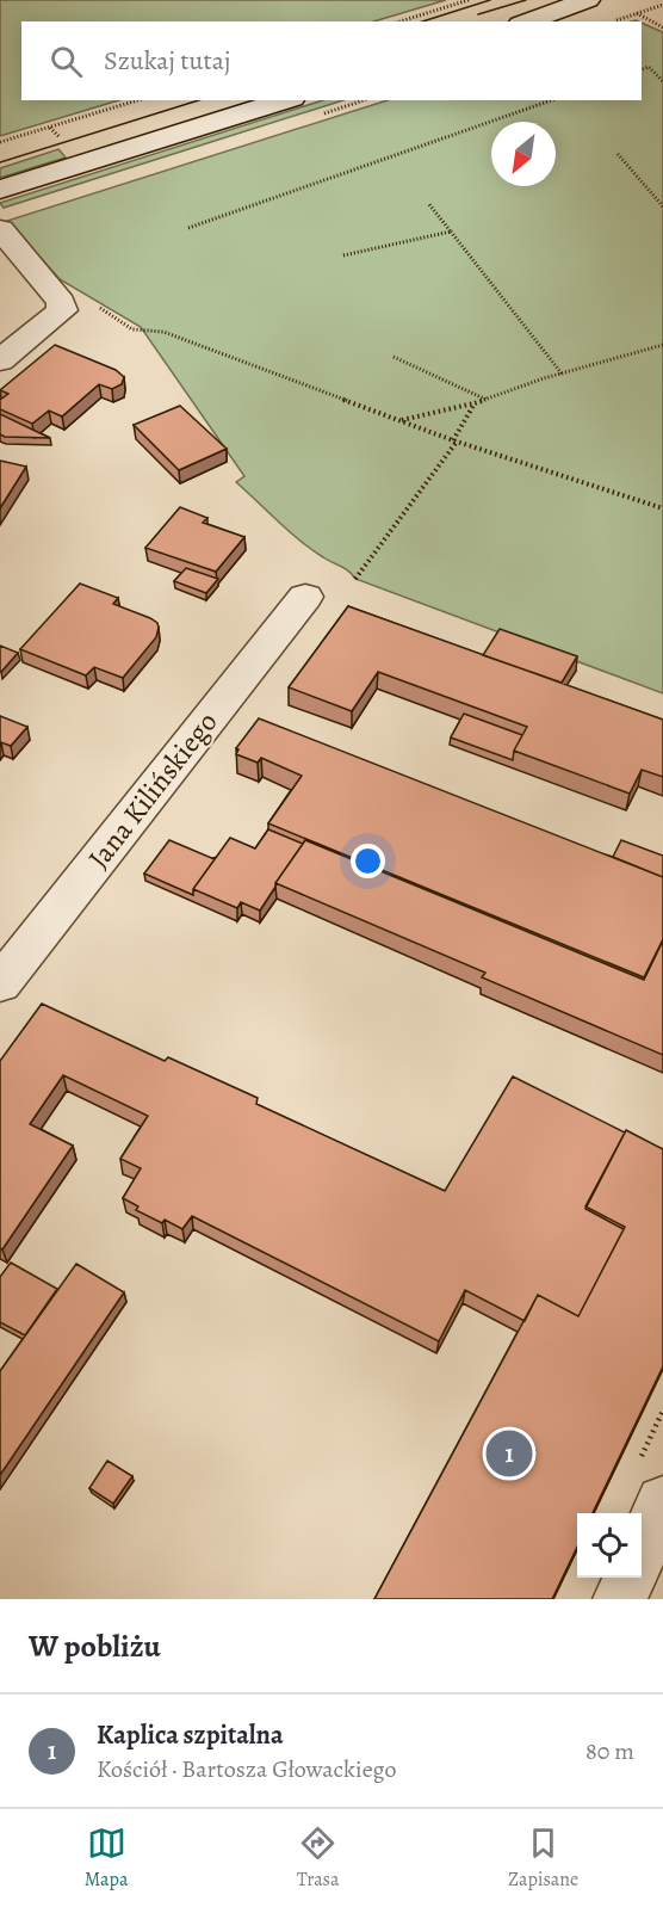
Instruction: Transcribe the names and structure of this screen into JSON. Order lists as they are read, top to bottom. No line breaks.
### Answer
{"streets":{"street":["Jana Kilińskiego"]},"north":"bottom left","page":{"search":"Szukaj tutaj","pins":"1","heading":"W pobliżu","list":[{"mark":"1","name":"Kaplica szpitalna","note":"Kościół · Bartosza Głowackiego","value":"80 m"}],"nav":["Mapa","Trasa","Zapisane"]}}
